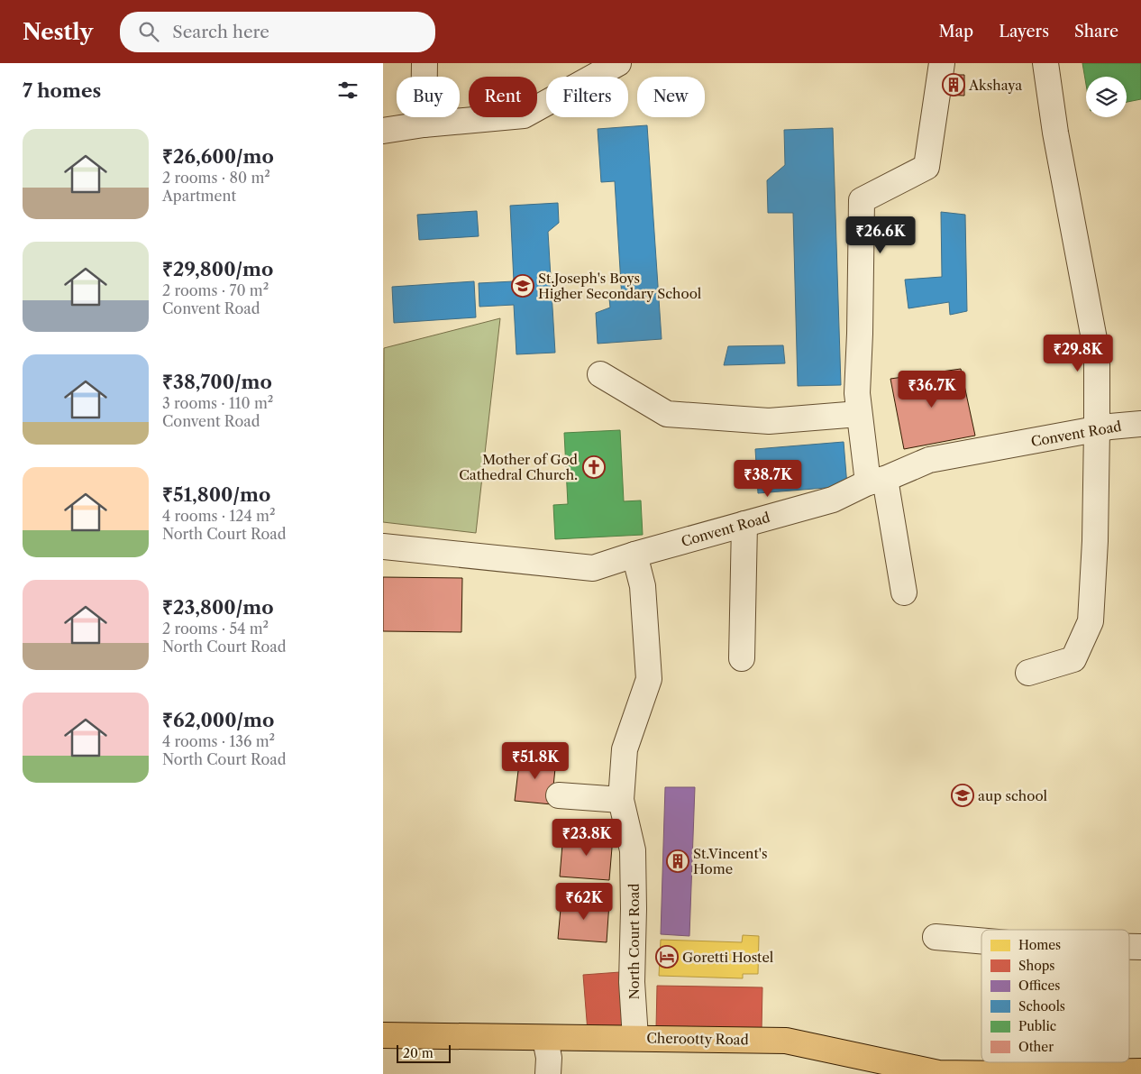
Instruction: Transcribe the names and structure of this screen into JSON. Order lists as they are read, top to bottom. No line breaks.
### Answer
{"streets":{"main road":["Cherootty Road"],"street":["Convent Road","North Court Road"]},"crossings":[["Convent Road","North Court Road"],["North Court Road","Cherootty Road"]],"places":{"building":["Akshaya","St.Vincent's Home"],"school or university":["St.Joseph's Boys Higher Secondary School","aup school"],"church":["Mother of God Cathedral Church."],"hotel":["Goretti Hostel"]},"legend":["Homes","Shops","Offices","Schools","Public","Other"],"scale_bar":"20 m","page":{"header":"Nestly","search":"Search here","nav":["Map","Layers","Share"],"heading":"7 homes","chip":["Buy","Rent","Filters","New"],"list":[{"name":"₹26,600/mo","note":"2 rooms · 80 m² · Apartment"},{"name":"₹29,800/mo","note":"2 rooms · 70 m² · Convent Road"},{"name":"₹38,700/mo","note":"3 rooms · 110 m² · Convent Road"},{"name":"₹51,800/mo","note":"4 rooms · 124 m² · North Court Road"},{"name":"₹23,800/mo","note":"2 rooms · 54 m² · North Court Road"},{"name":"₹62,000/mo","note":"4 rooms · 136 m² · North Court Road"}],"price":["₹26.6K","₹29.8K","₹36.7K","₹38.7K","₹51.8K","₹23.8K","₹62K"],"scale":"20 m"}}
